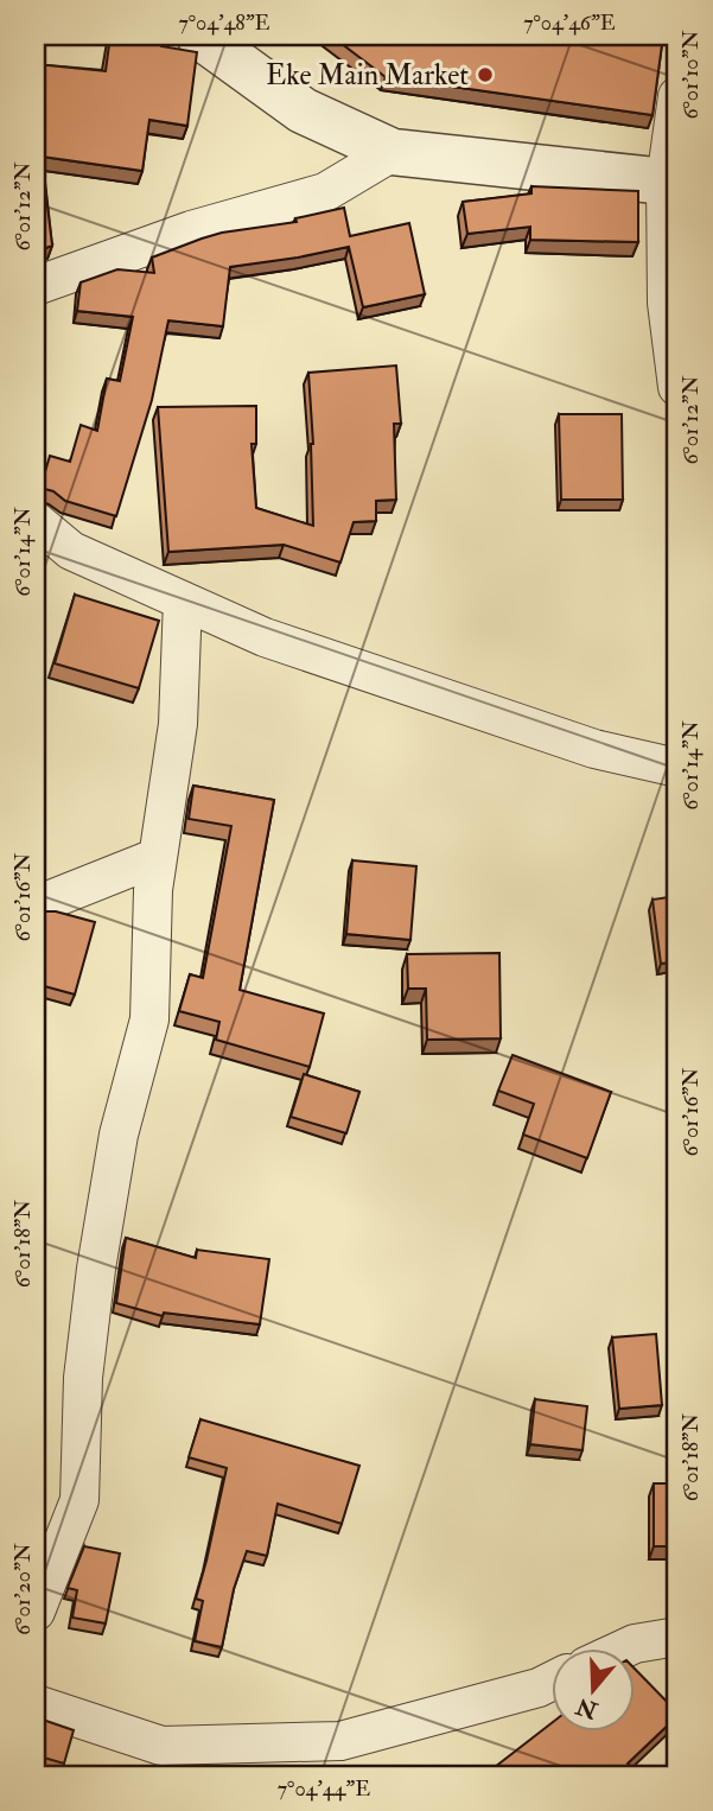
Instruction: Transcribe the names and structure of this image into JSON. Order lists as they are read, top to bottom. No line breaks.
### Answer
{"places":["Eke Main Market"],"north":"bottom","coordinates":["7°04'48\"E","7°04'46\"E","6°01'10\"N","6°01'12\"N","6°01'14\"N","6°01'16\"N","6°01'18\"N","6°01'20\"N","7°04'44\"E"]}
